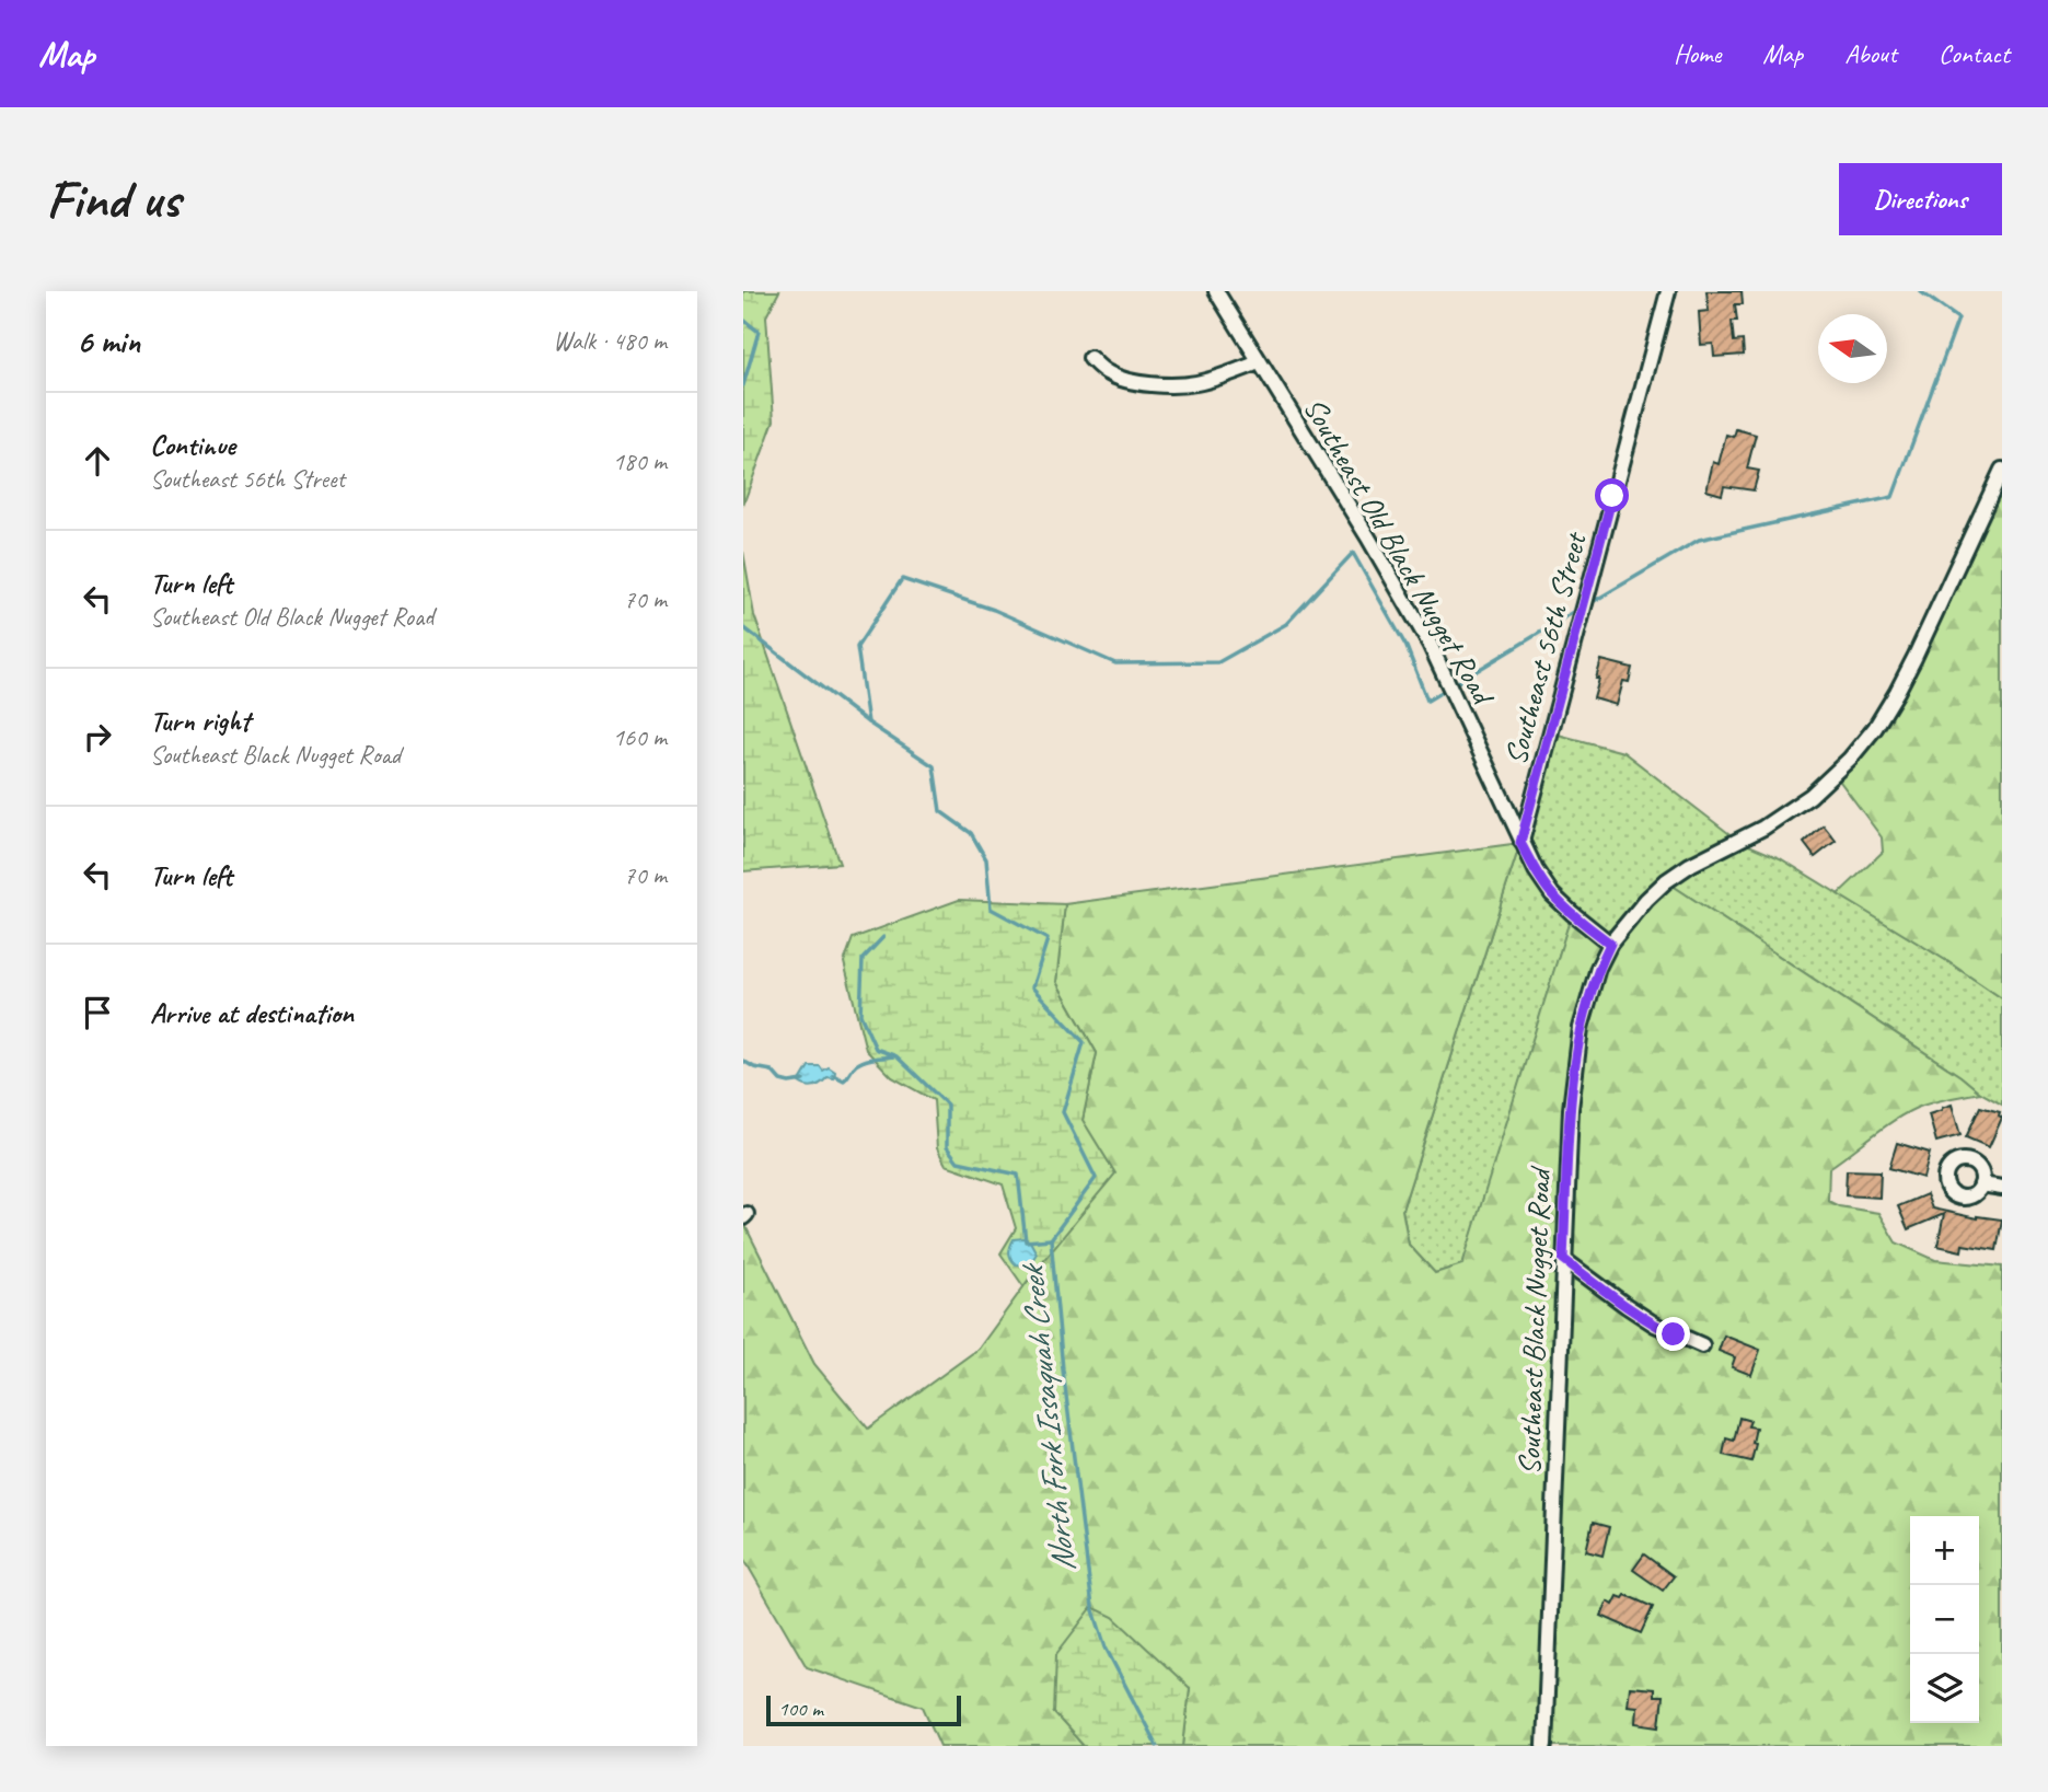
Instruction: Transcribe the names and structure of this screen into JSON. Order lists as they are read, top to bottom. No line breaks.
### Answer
{"streets":{"street":["Southeast Old Black Nugget Road","Southeast 56th Street","Southeast Black Nugget Road"]},"crossings":[["Southeast Old Black Nugget Road","Southeast 56th Street"],["Southeast Old Black Nugget Road","Southeast Black Nugget Road"]],"water":["North Fork Issaquah Creek"],"scale_bar":"100 m","north":"left","page":{"header":"Map","nav":["Home","Map","About","Contact"],"buttons":"Directions","title":"Find us","heading":["6 min","Walk · 480 m"],"list":[["Continue","Southeast 56th Street","180 m"],["Turn left","Southeast Old Black Nugget Road","70 m"],["Turn right","Southeast Black Nugget Road","160 m"],["Turn left","70 m"],"Arrive at destination"],"map_buttons":["+","−"],"scale":"100 m"}}
